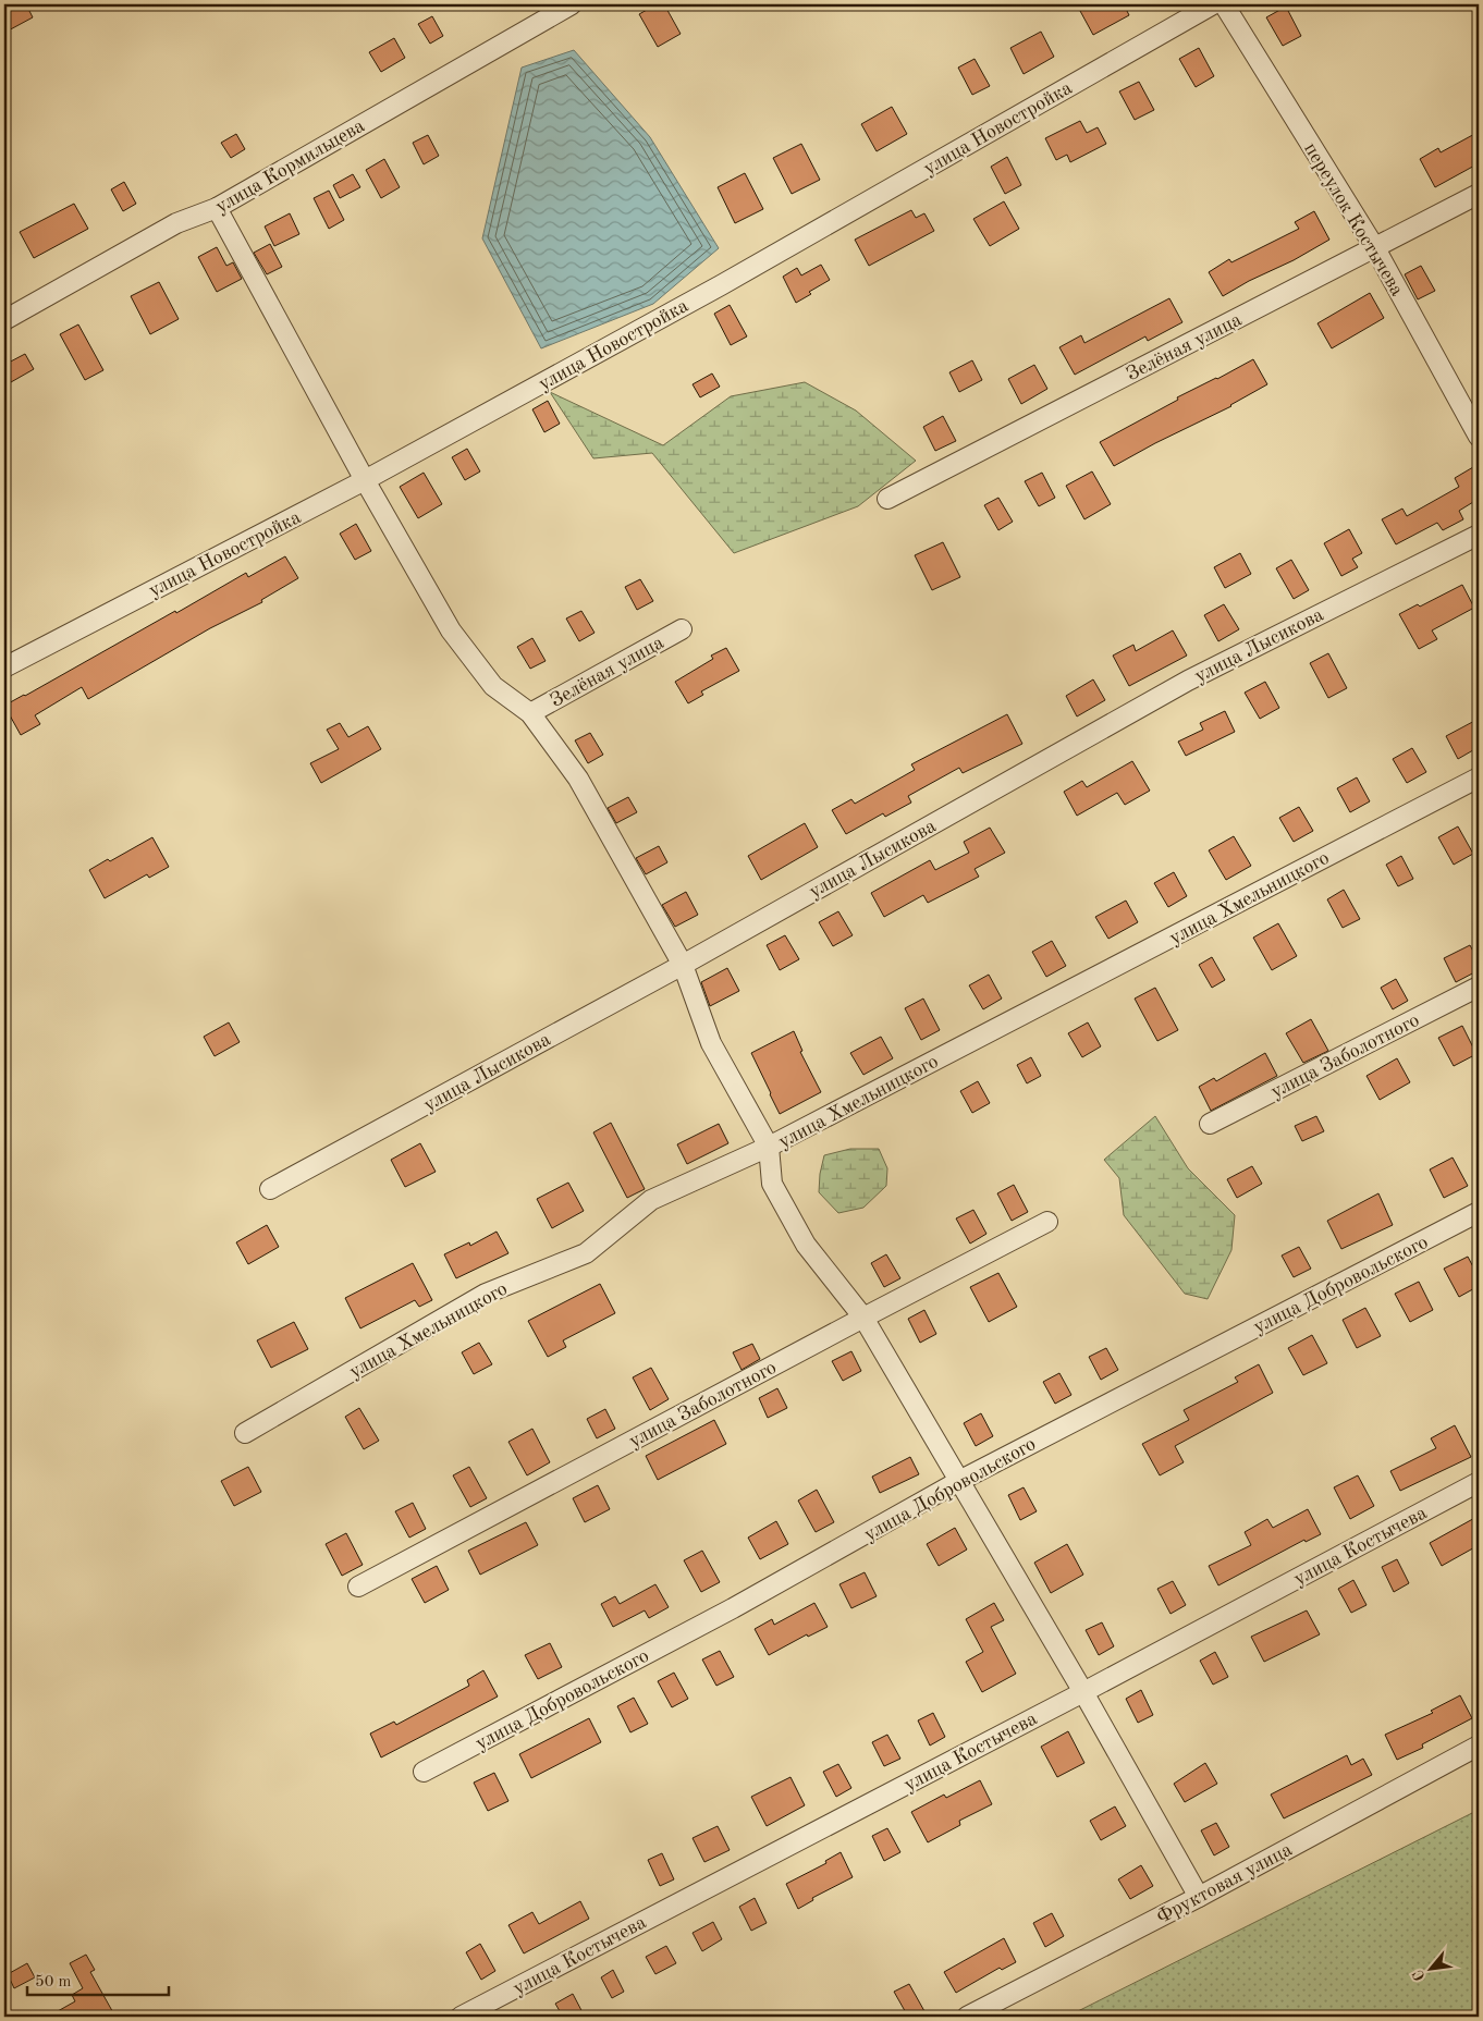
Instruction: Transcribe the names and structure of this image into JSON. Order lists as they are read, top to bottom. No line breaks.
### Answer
{"streets":{"street":["улица Новостройка","улица Кормильцева","переулок Костычева","Зелёная улица","улица Лысикова","улица Хмельницкого","улица Заболотного","улица Добровольского","улица Костычева","Фруктовая улица"]},"crossings":[["переулок Костычева","Зелёная улица"]],"scale_bar":"50 m","north":"bottom left"}
